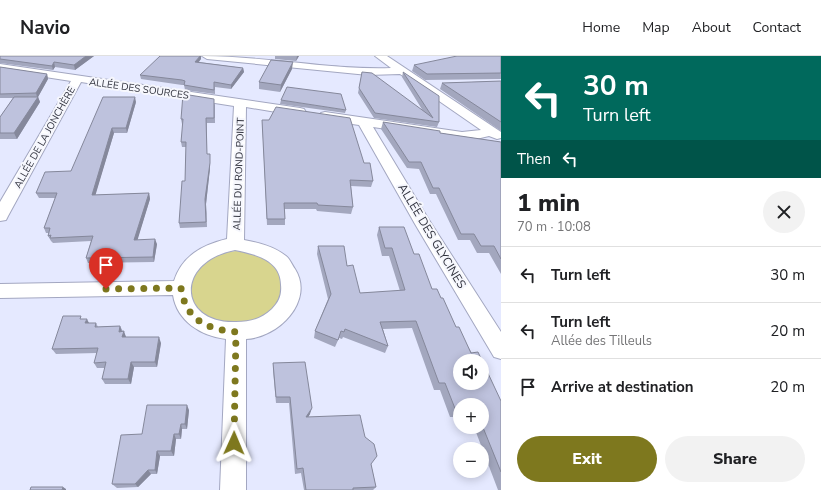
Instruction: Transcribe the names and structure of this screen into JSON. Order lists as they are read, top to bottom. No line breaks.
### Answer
{"streets":{"street":["ALLÉE DES SOURCES","ALLÉE DE LA JONCHÈRE","ALLÉE DU ROND-POINT","ALLÉE DES GLYCINES"]},"crossings":[["ALLÉE DES SOURCES","ALLÉE DE LA JONCHÈRE"],["ALLÉE DES SOURCES","ALLÉE DU ROND-POINT"],["ALLÉE DES SOURCES","ALLÉE DES GLYCINES"]],"page":{"header":"Navio","nav":["Home","Map","About","Contact"],"turn":["30 m","Turn left"],"then":"Then","heading":["1 min","70 m · 10:08"],"list":[{"name":"Turn left","value":"30 m"},{"name":"Turn left","note":"Allée des Tilleuls","value":"20 m"},{"name":"Arrive at destination","value":"20 m"}],"map_buttons":["+","−"],"buttons":["Exit","Share"]}}
